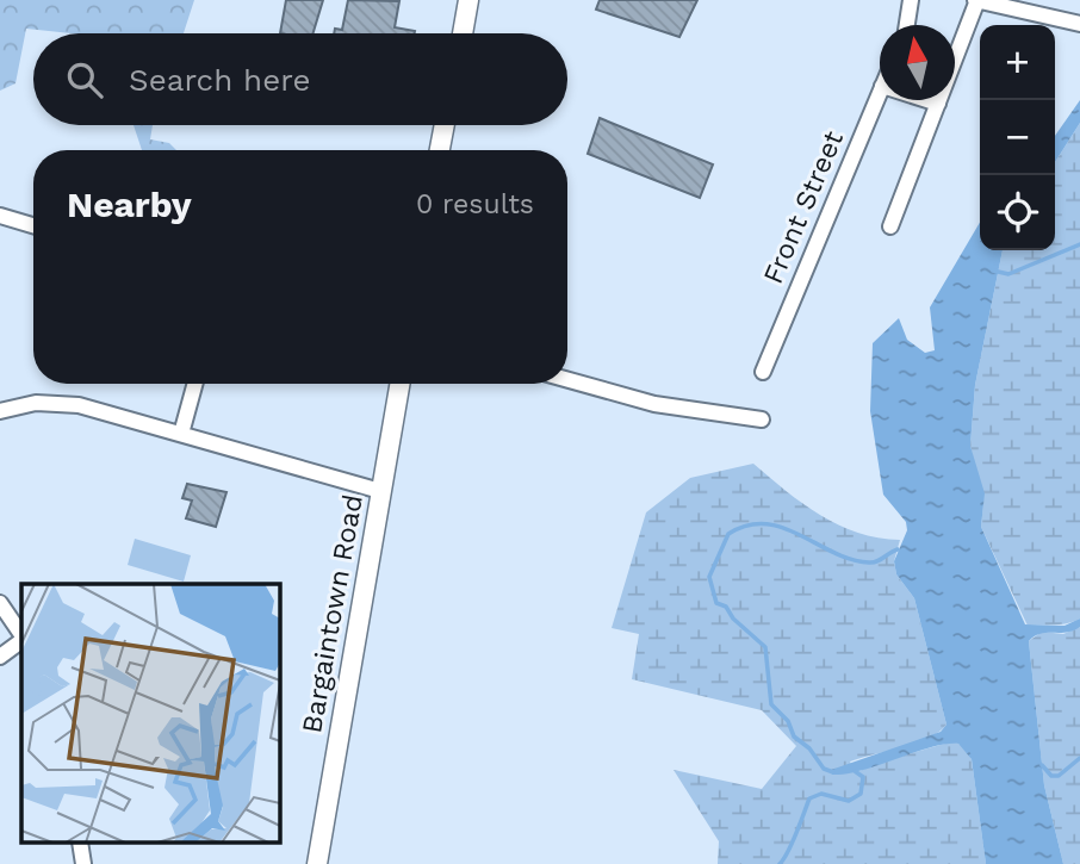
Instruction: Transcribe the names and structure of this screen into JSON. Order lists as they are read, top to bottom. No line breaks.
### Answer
{"streets":{"main road":["Bargaintown Road"],"street":["Front Street"]},"north":"top","page":{"map_buttons":["+","−"],"search":"Search here","heading":["Nearby","0 results"]}}
